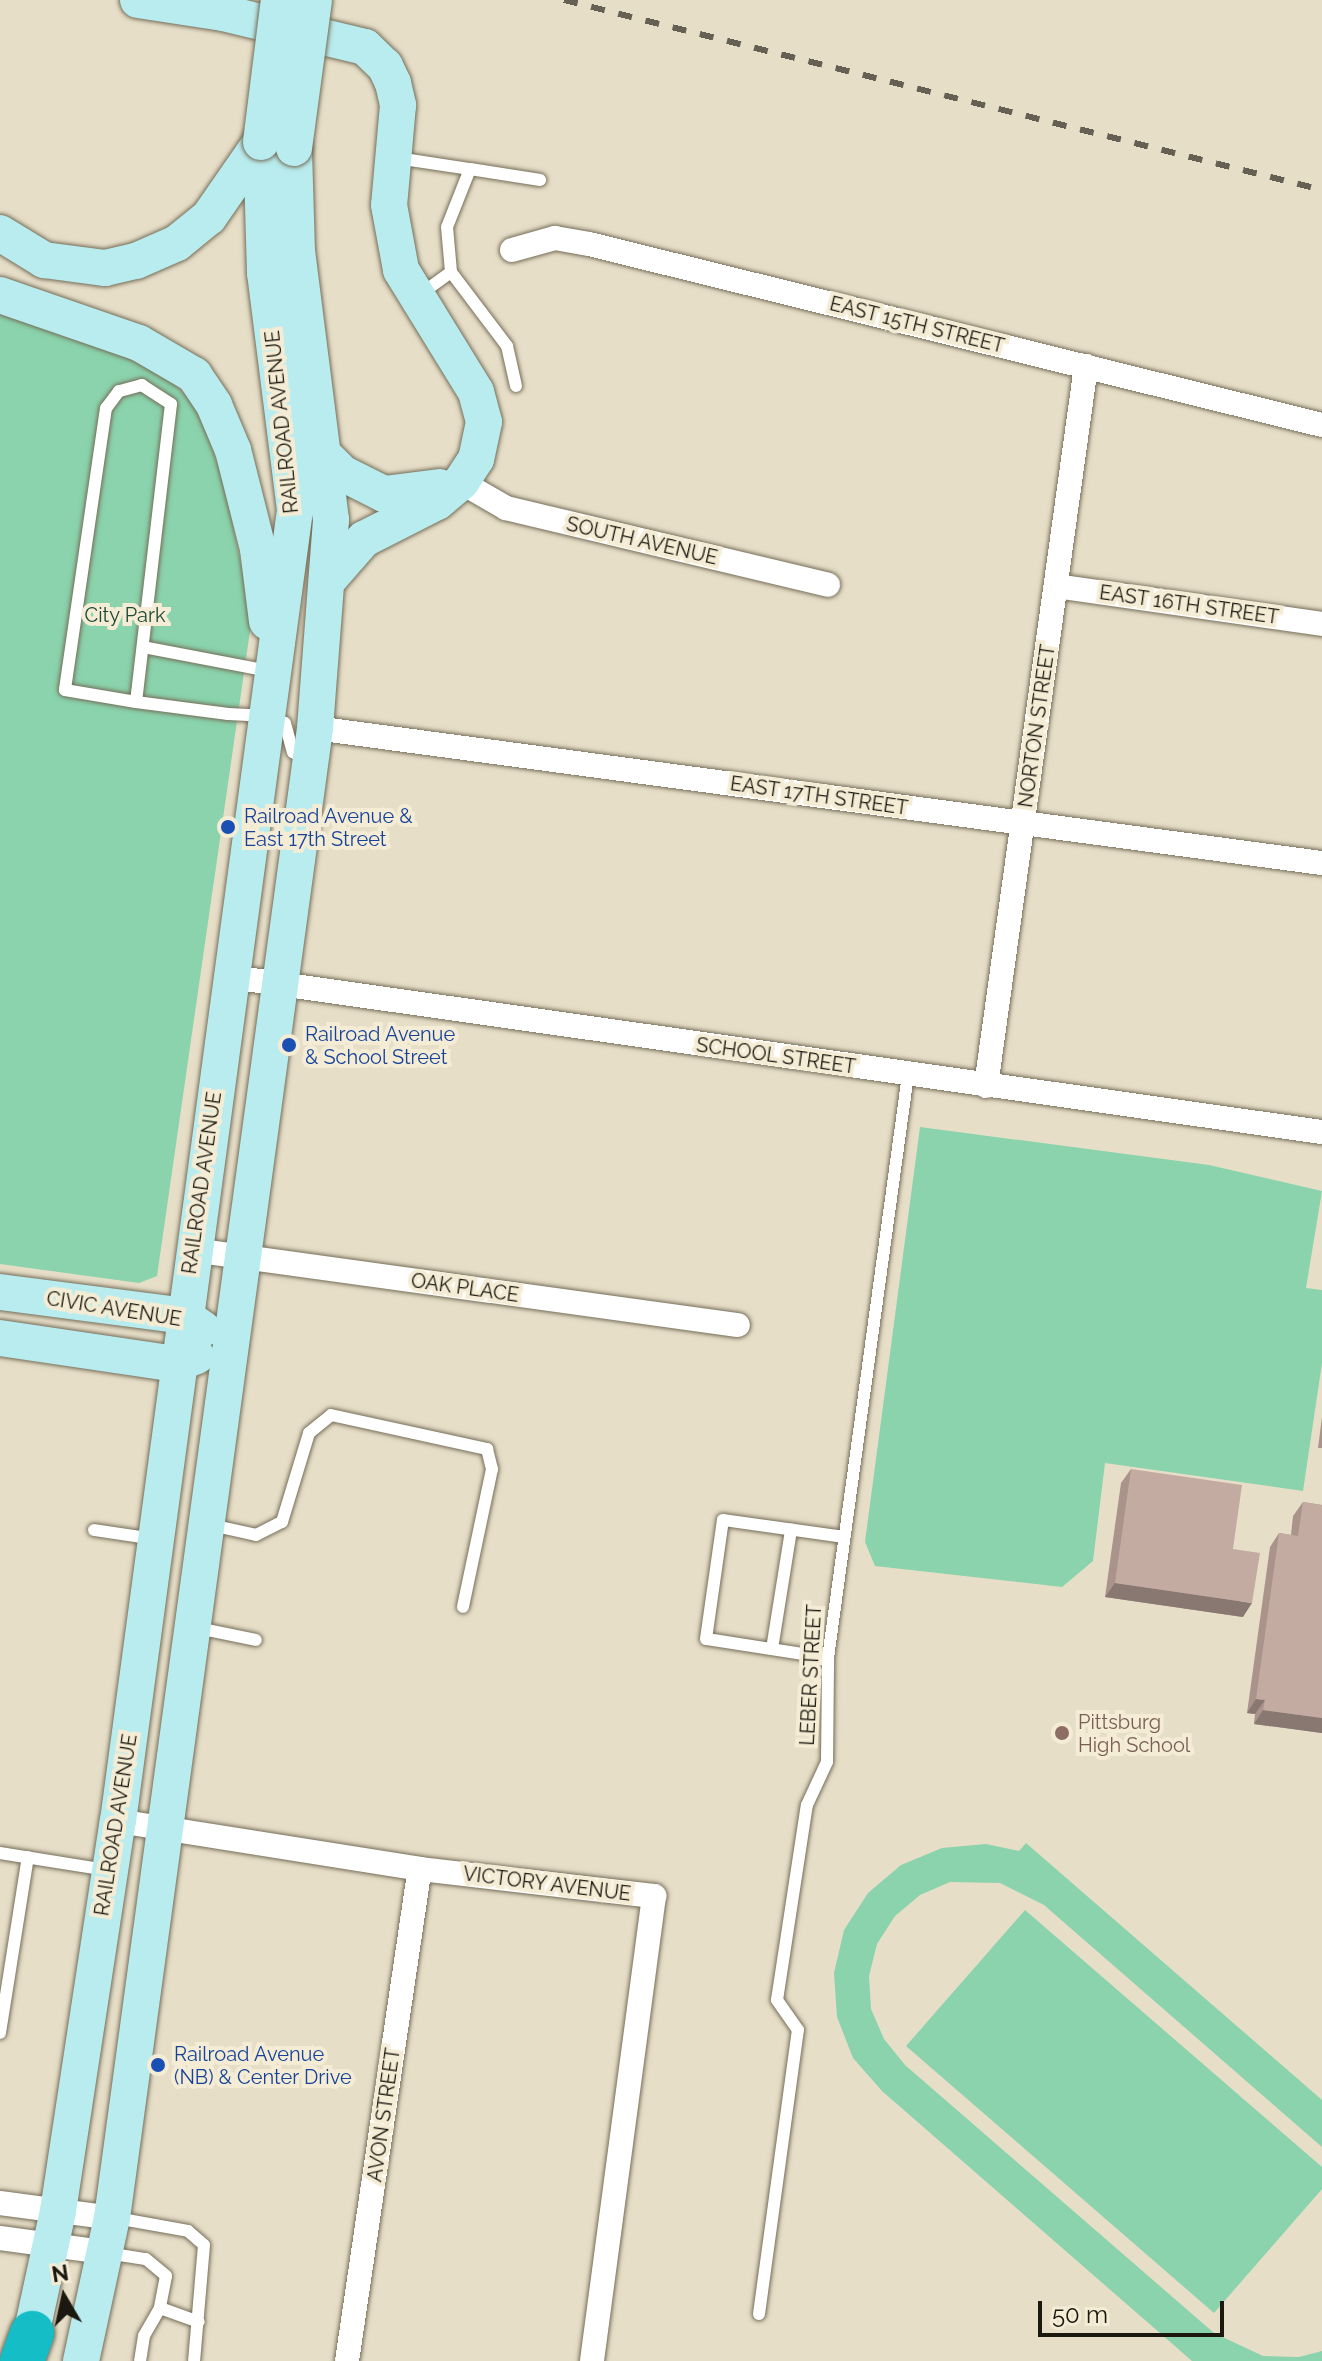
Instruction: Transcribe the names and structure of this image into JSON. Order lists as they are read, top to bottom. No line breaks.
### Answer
{"streets":{"main road":["RAILROAD AVENUE","CIVIC AVENUE"],"street":["EAST 15TH STREET","SOUTH AVENUE","EAST 16TH STREET","NORTON STREET","EAST 17TH STREET","SCHOOL STREET","OAK PLACE","VICTORY AVENUE","AVON STREET"],"lane":["LEBER STREET"]},"crossings":[["EAST 15TH STREET","NORTON STREET"],["RAILROAD AVENUE","EAST 17TH STREET"],["RAILROAD AVENUE","SCHOOL STREET"],["RAILROAD AVENUE","OAK PLACE"],["RAILROAD AVENUE","CIVIC AVENUE"],["RAILROAD AVENUE","VICTORY AVENUE"],["EAST 16TH STREET","NORTON STREET"],["NORTON STREET","EAST 17TH STREET"],["NORTON STREET","SCHOOL STREET"],["SCHOOL STREET","LEBER STREET"],["VICTORY AVENUE","AVON STREET"]],"parks":["City Park"],"places":["Railroad Avenue & East 17th Street","Railroad Avenue & School Street","Pittsburg High School","Railroad Avenue (NB) & Center Drive"],"scale_bar":"50 m","north":"top"}
